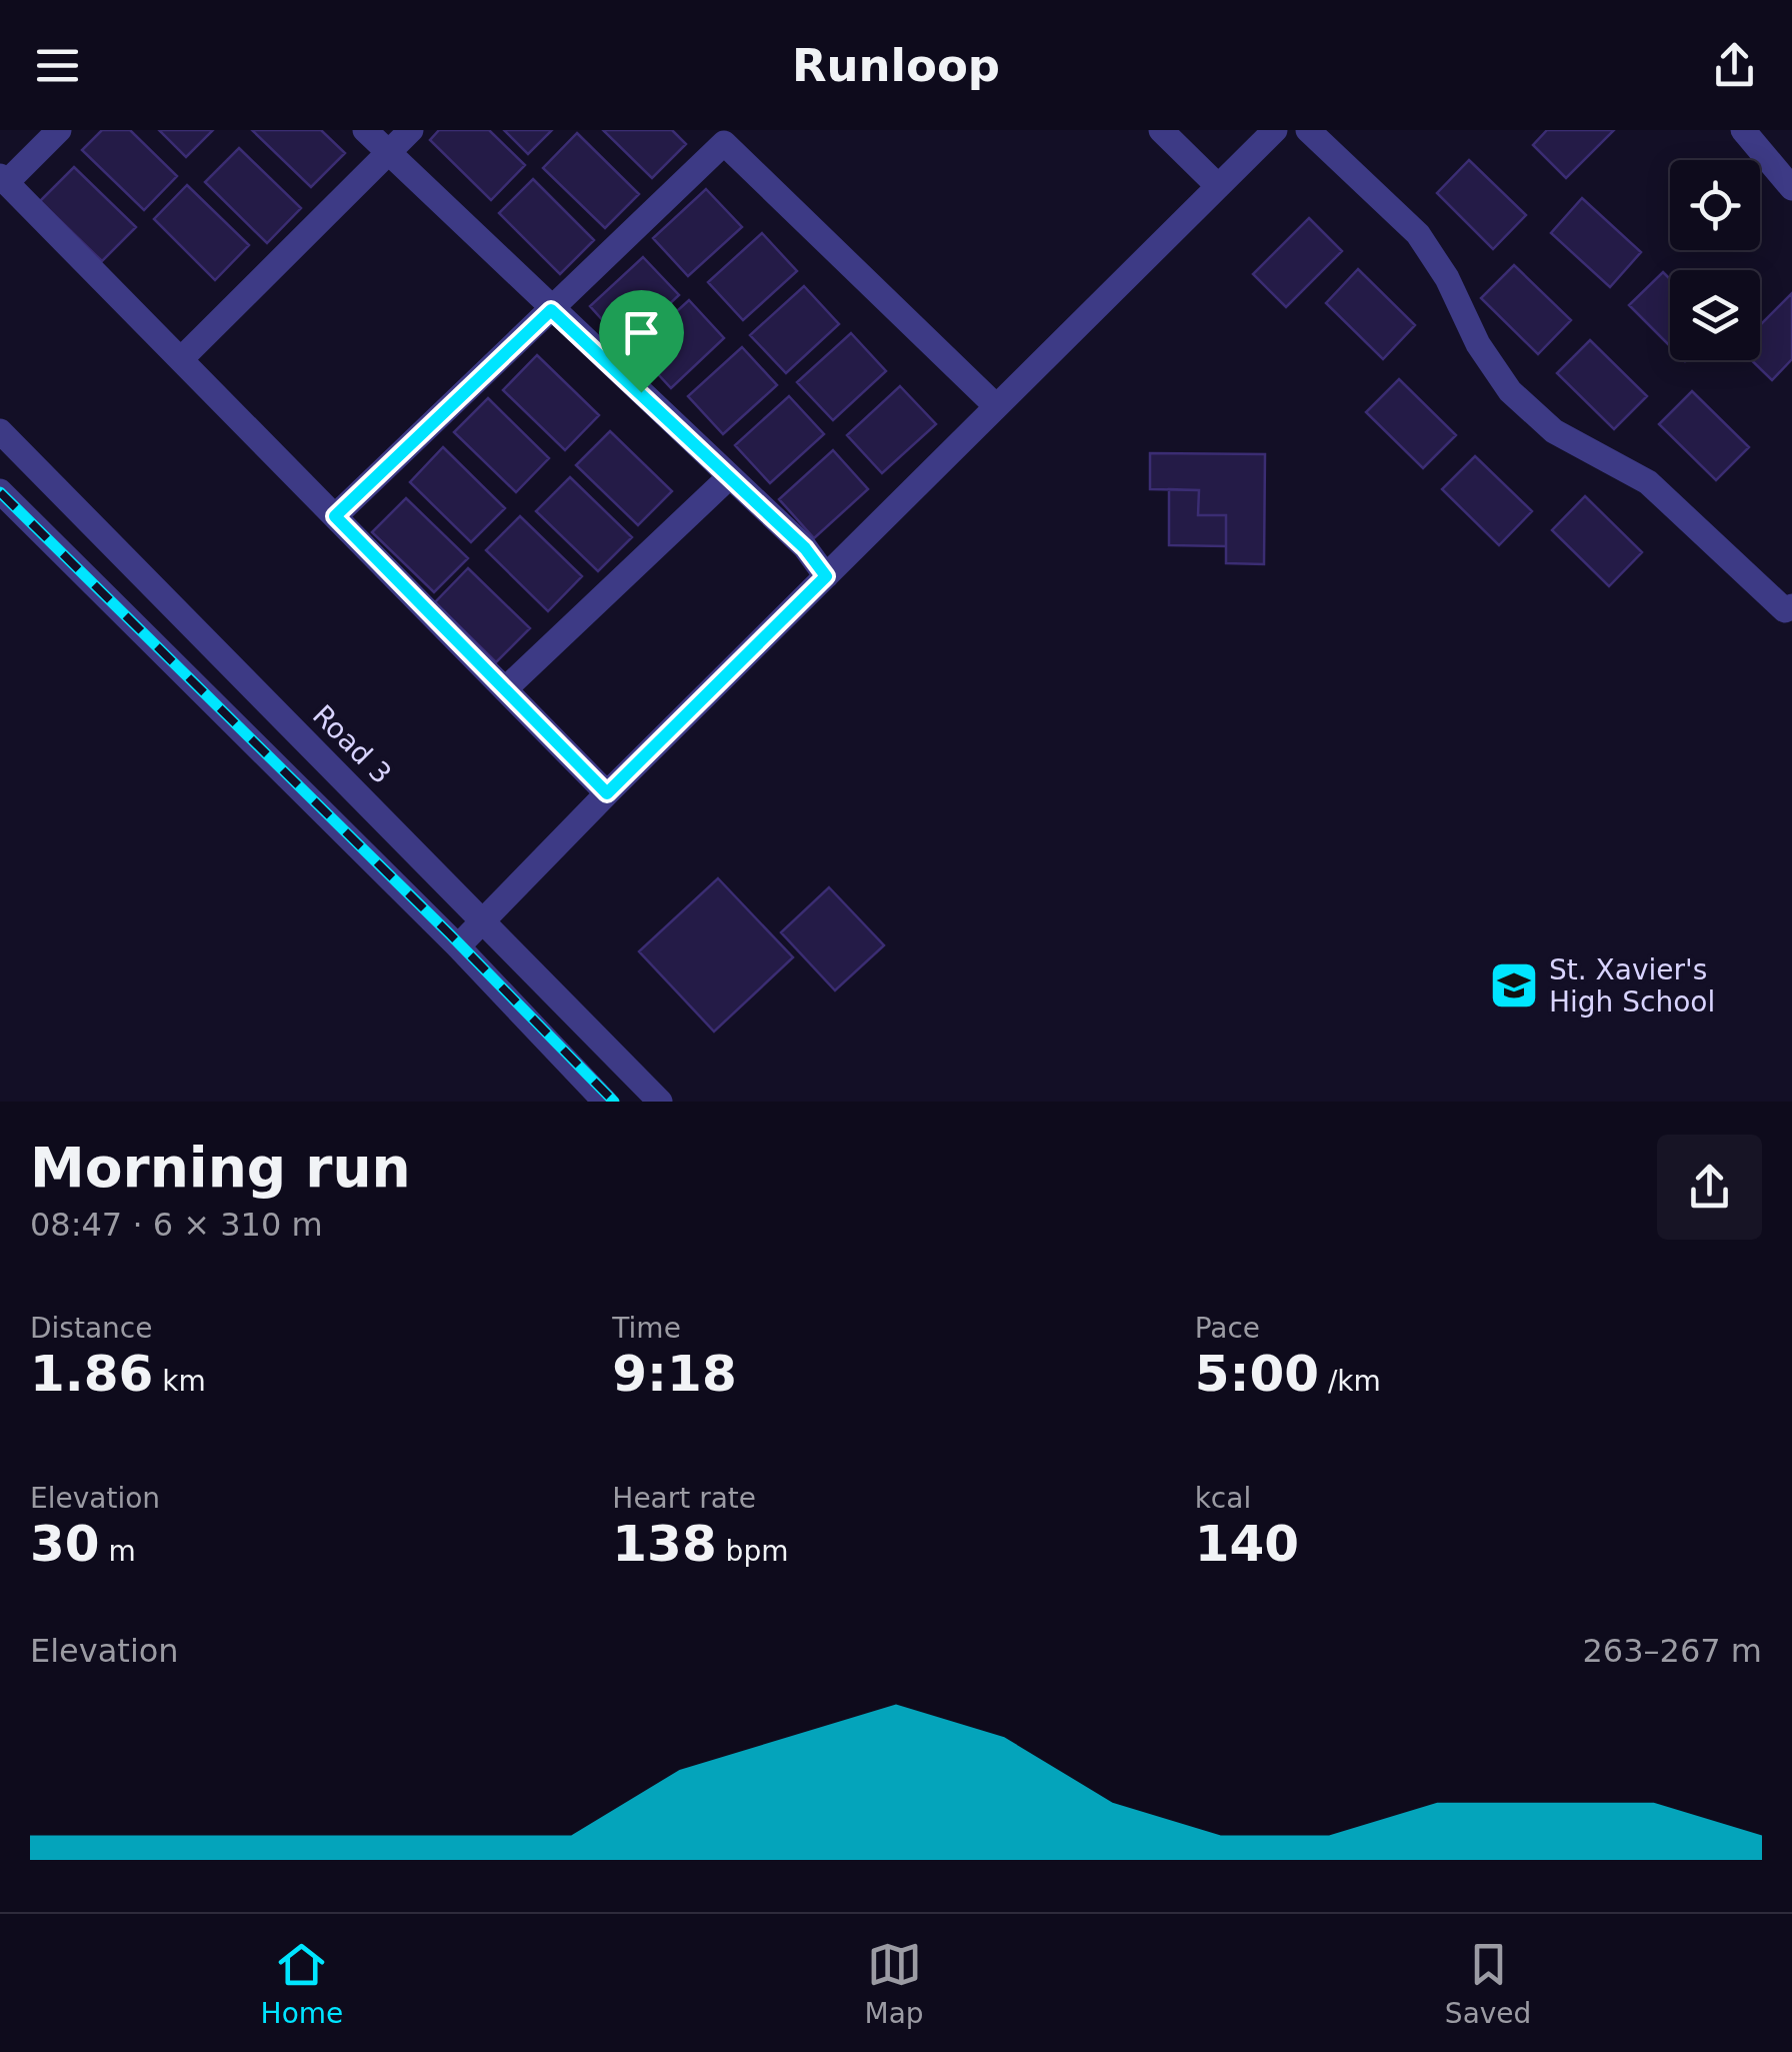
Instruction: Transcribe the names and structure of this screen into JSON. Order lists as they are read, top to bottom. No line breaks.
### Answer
{"streets":{"street":["Road 3"]},"places":{"school or university":["St. Xavier's High School"]},"page":{"header":"Runloop","heading":["Morning run","08:47 · 6 × 310 m"],"stats":[["Distance","1.86 km"],["Time","9:18"],["Pace","5:00 /km"],["Elevation","30 m"],["Heart rate","138 bpm"],["kcal","140"]],"chart":["Elevation","263–267 m"],"tabs":["Home","Map","Saved"]}}
